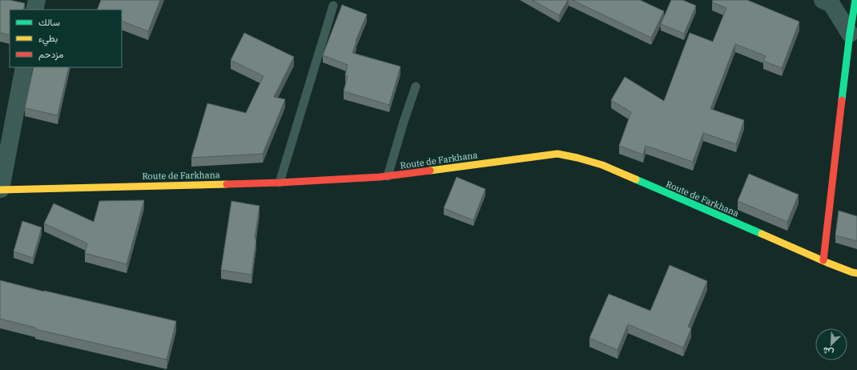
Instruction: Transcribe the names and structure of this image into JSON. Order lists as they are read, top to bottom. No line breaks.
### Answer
{"streets":{"street":["Route de Farkhana"]},"legend":["سالك","بطيء","مزدحم"],"north":"bottom left"}
